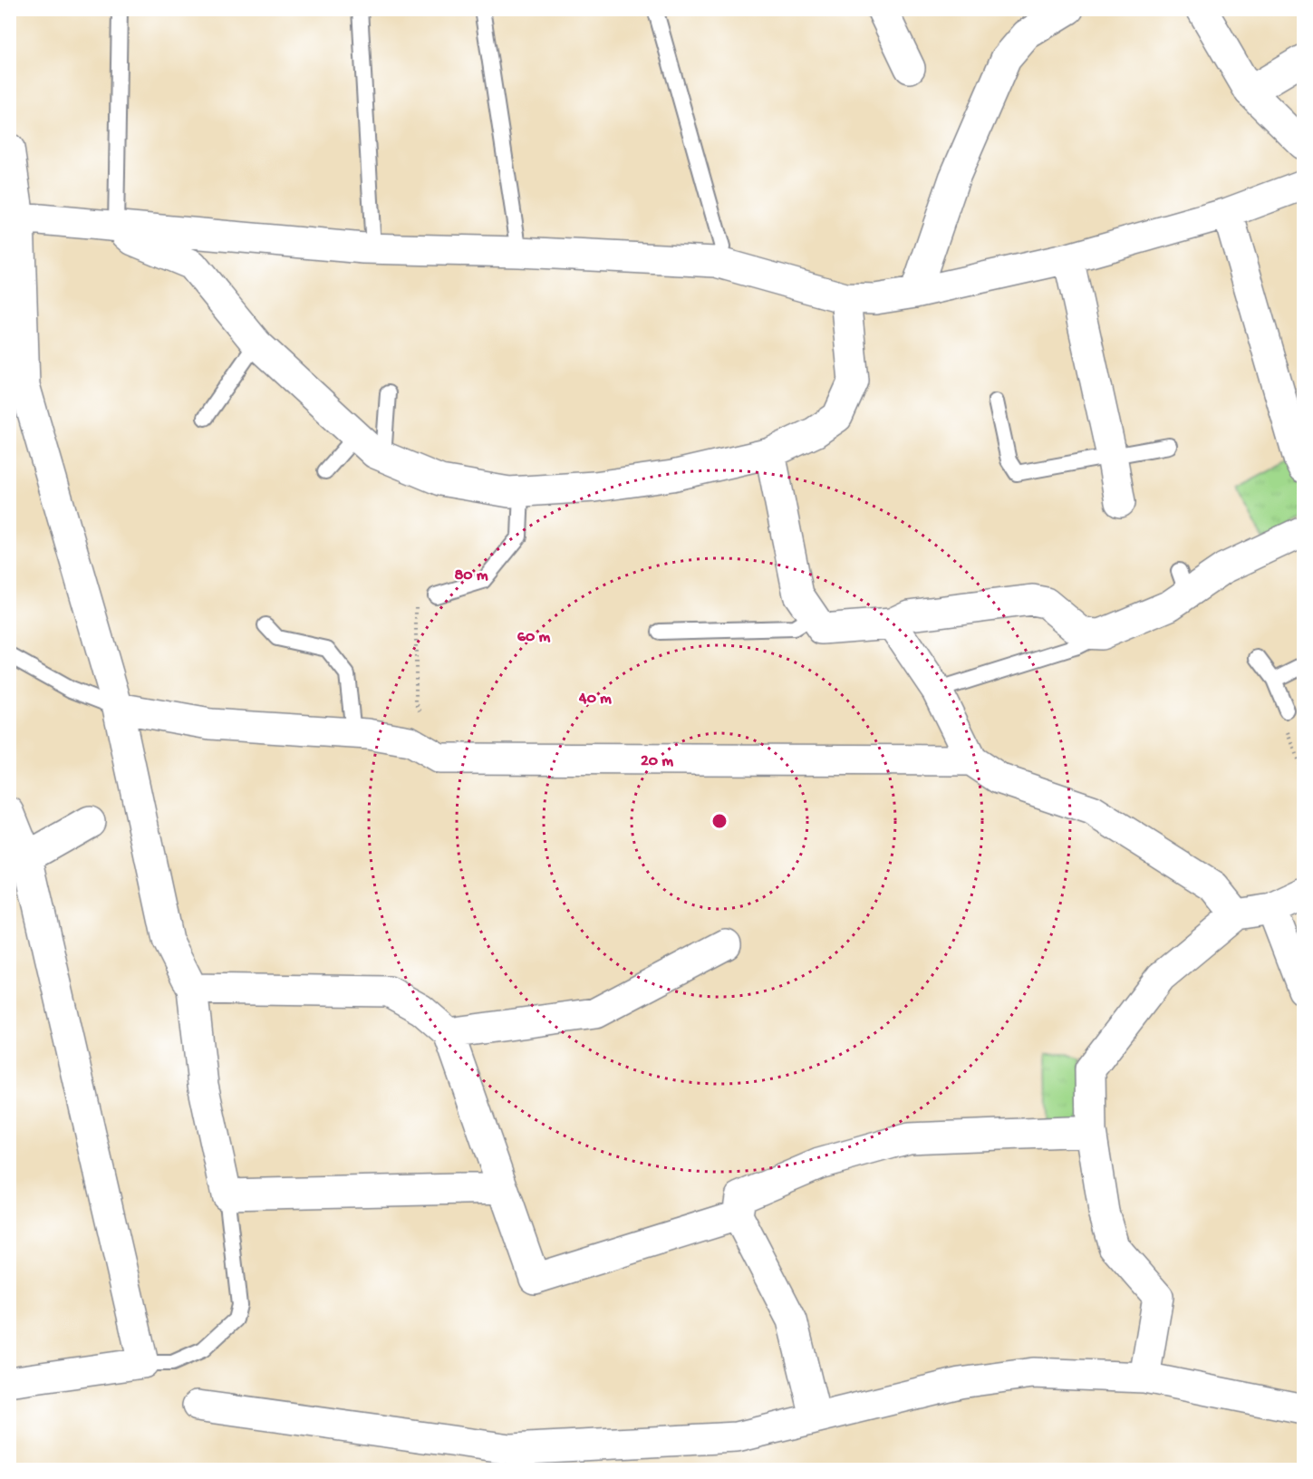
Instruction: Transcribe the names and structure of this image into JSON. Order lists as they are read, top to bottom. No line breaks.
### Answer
{"rings":["80 m","60 m","40 m","20 m"]}
